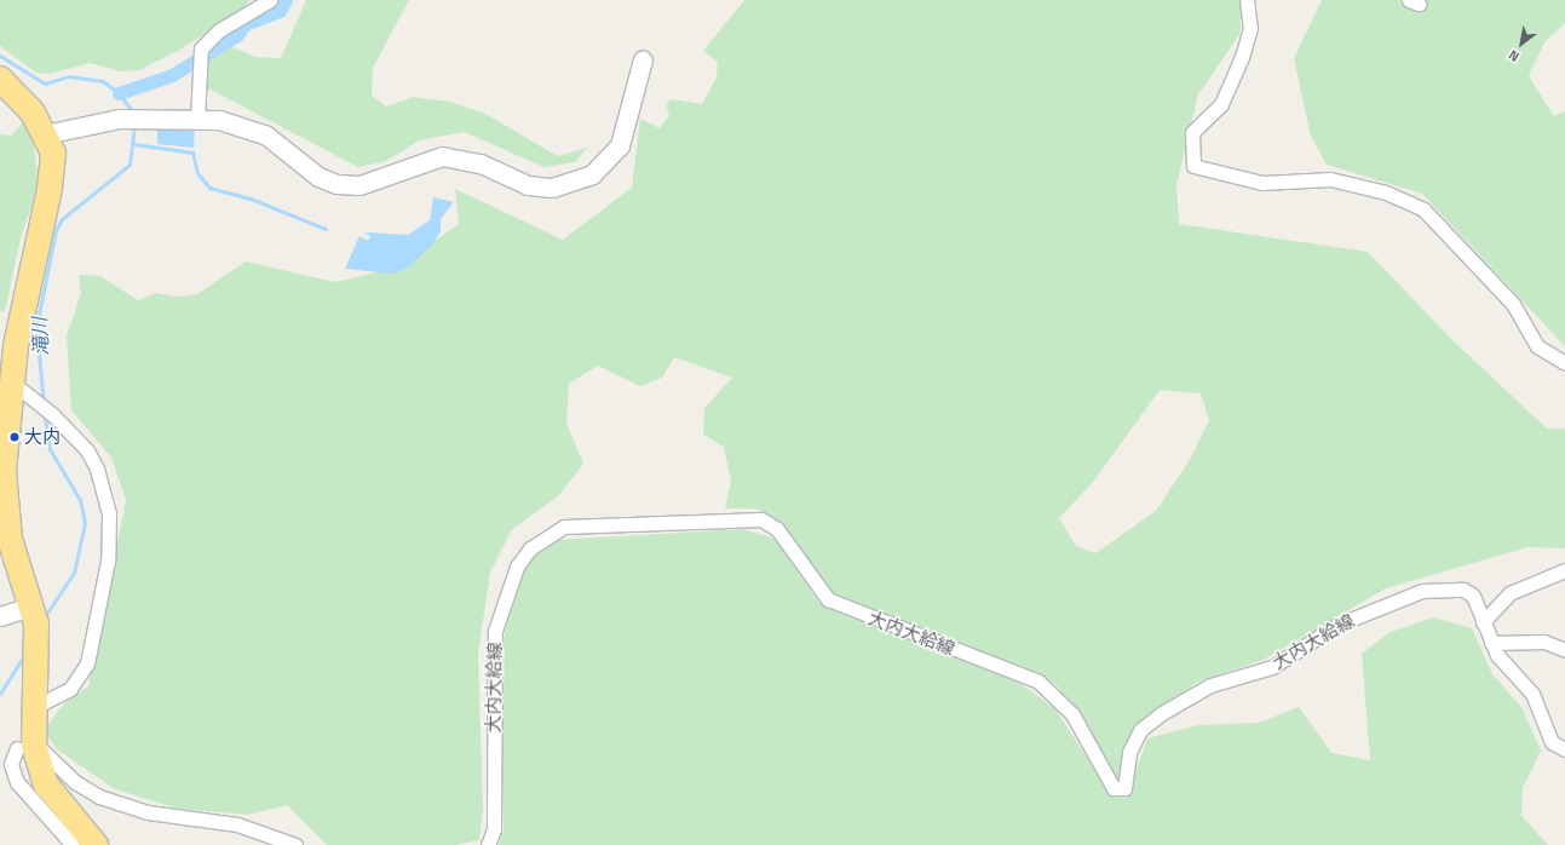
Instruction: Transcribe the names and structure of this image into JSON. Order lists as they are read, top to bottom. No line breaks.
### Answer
{"streets":{"street":["大内大給線"]},"water":["滝川"],"places":["大内"],"north":"bottom left"}
